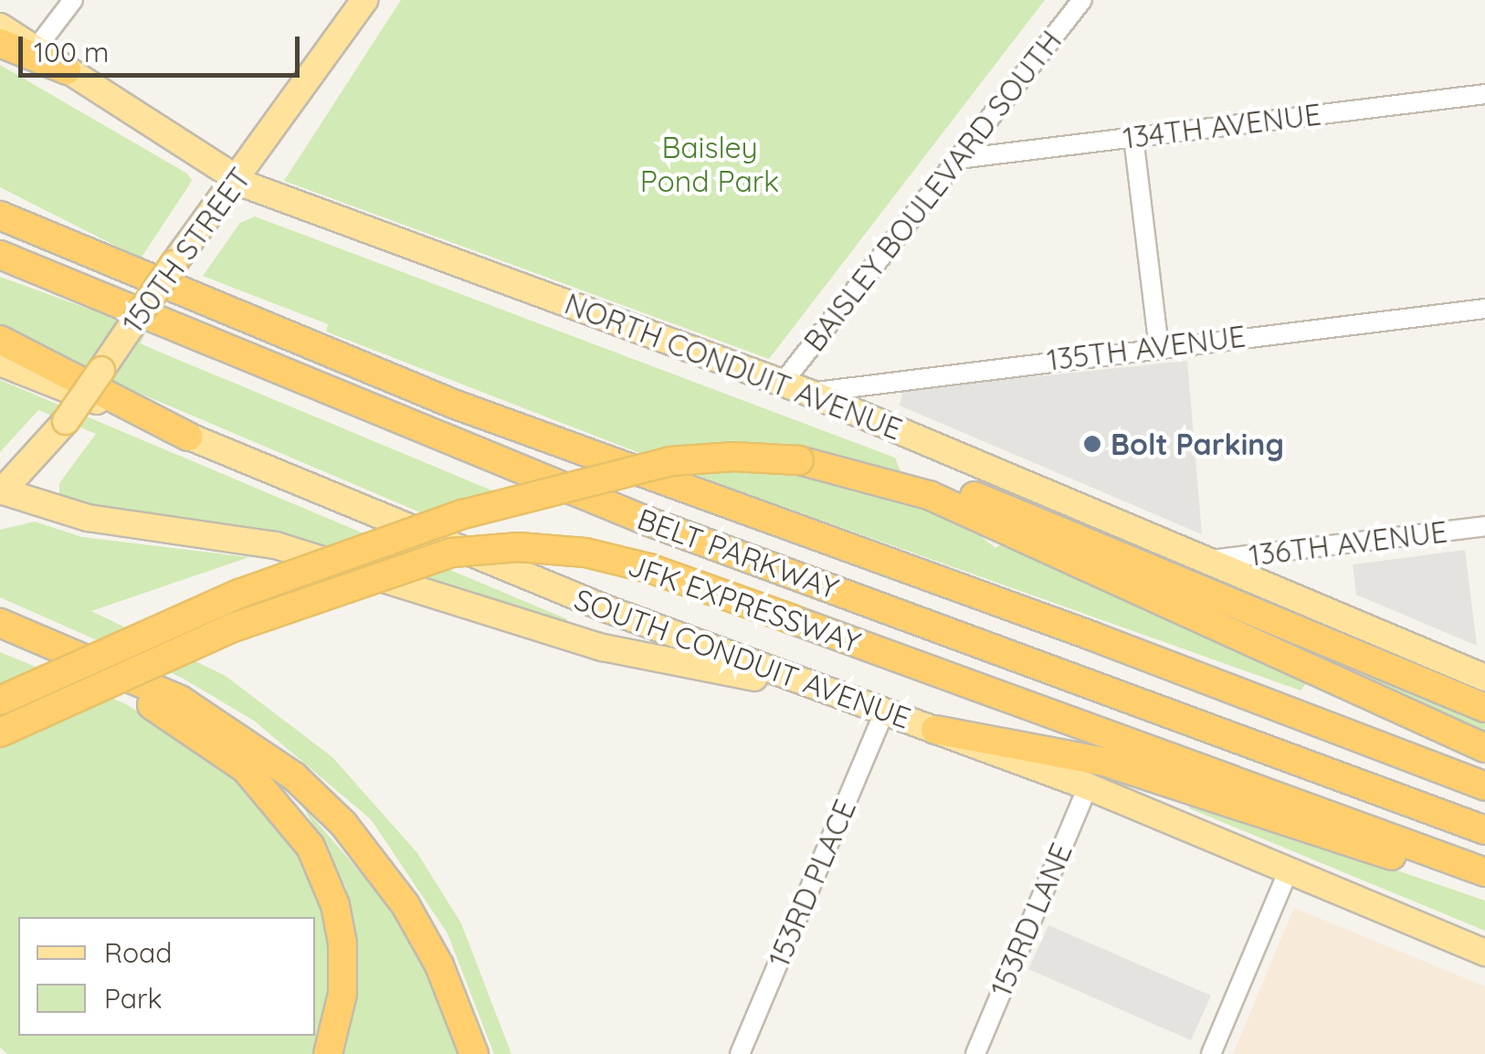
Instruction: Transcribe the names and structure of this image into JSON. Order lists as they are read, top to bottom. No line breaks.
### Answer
{"streets":{"highway":["BELT PARKWAY","JFK EXPRESSWAY"],"main road":["150TH STREET","NORTH CONDUIT AVENUE","SOUTH CONDUIT AVENUE"],"street":["134TH AVENUE","BAISLEY BOULEVARD SOUTH","135TH AVENUE","136TH AVENUE","153RD PLACE","153RD LANE"]},"crossings":[["134TH AVENUE","BAISLEY BOULEVARD SOUTH"],["BAISLEY BOULEVARD SOUTH","NORTH CONDUIT AVENUE"],["150TH STREET","NORTH CONDUIT AVENUE"],["135TH AVENUE","NORTH CONDUIT AVENUE"],["NORTH CONDUIT AVENUE","136TH AVENUE"],["SOUTH CONDUIT AVENUE","153RD PLACE"],["SOUTH CONDUIT AVENUE","153RD LANE"]],"parks":["Baisley Pond Park"],"places":["Bolt Parking"],"legend":["Road","Park"],"scale_bar":"100 m"}
